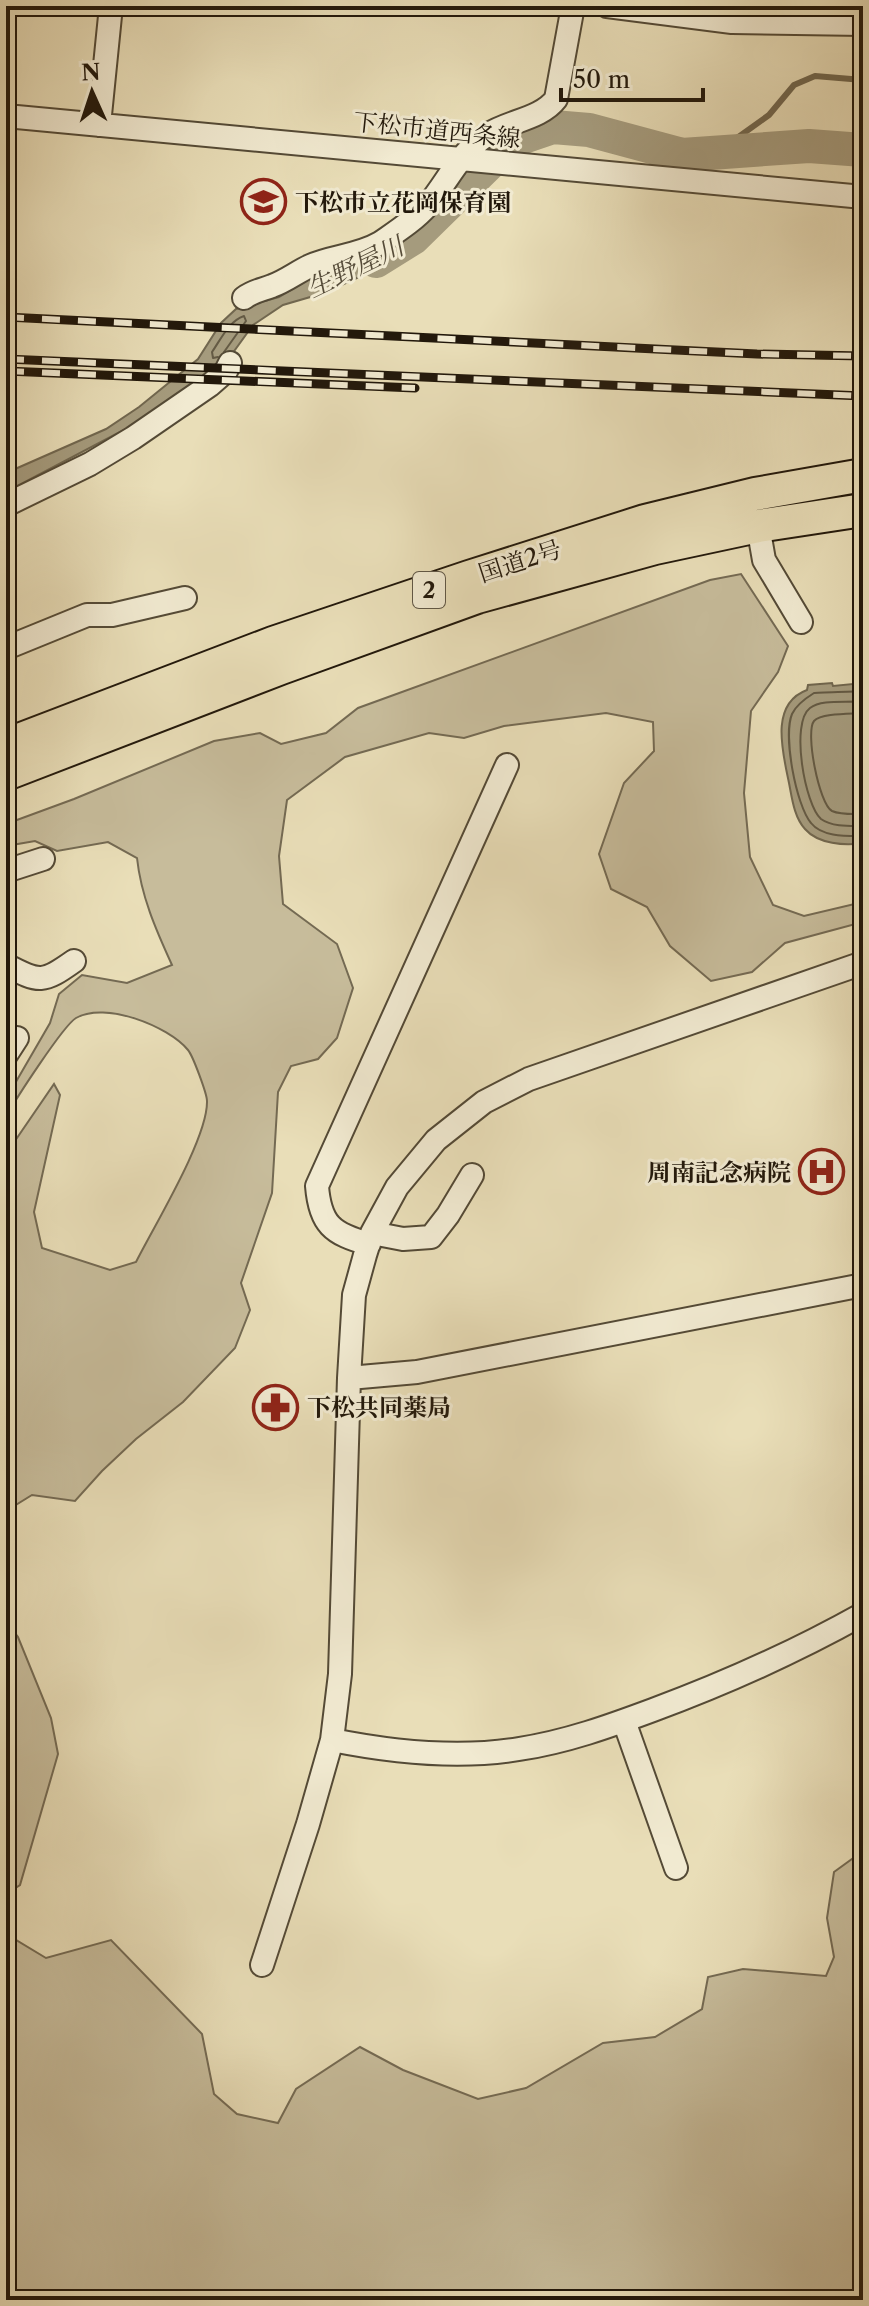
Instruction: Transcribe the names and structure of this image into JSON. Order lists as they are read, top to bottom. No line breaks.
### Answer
{"streets":{"highway":["国道2号","2"],"street":["下松市道西条線"]},"water":["生野屋川"],"places":{"school or university":["下松市立花岡保育園"],"hospital":["周南記念病院"],"pharmacy":["下松共同薬局"]},"scale_bar":"50 m","north":"top"}
